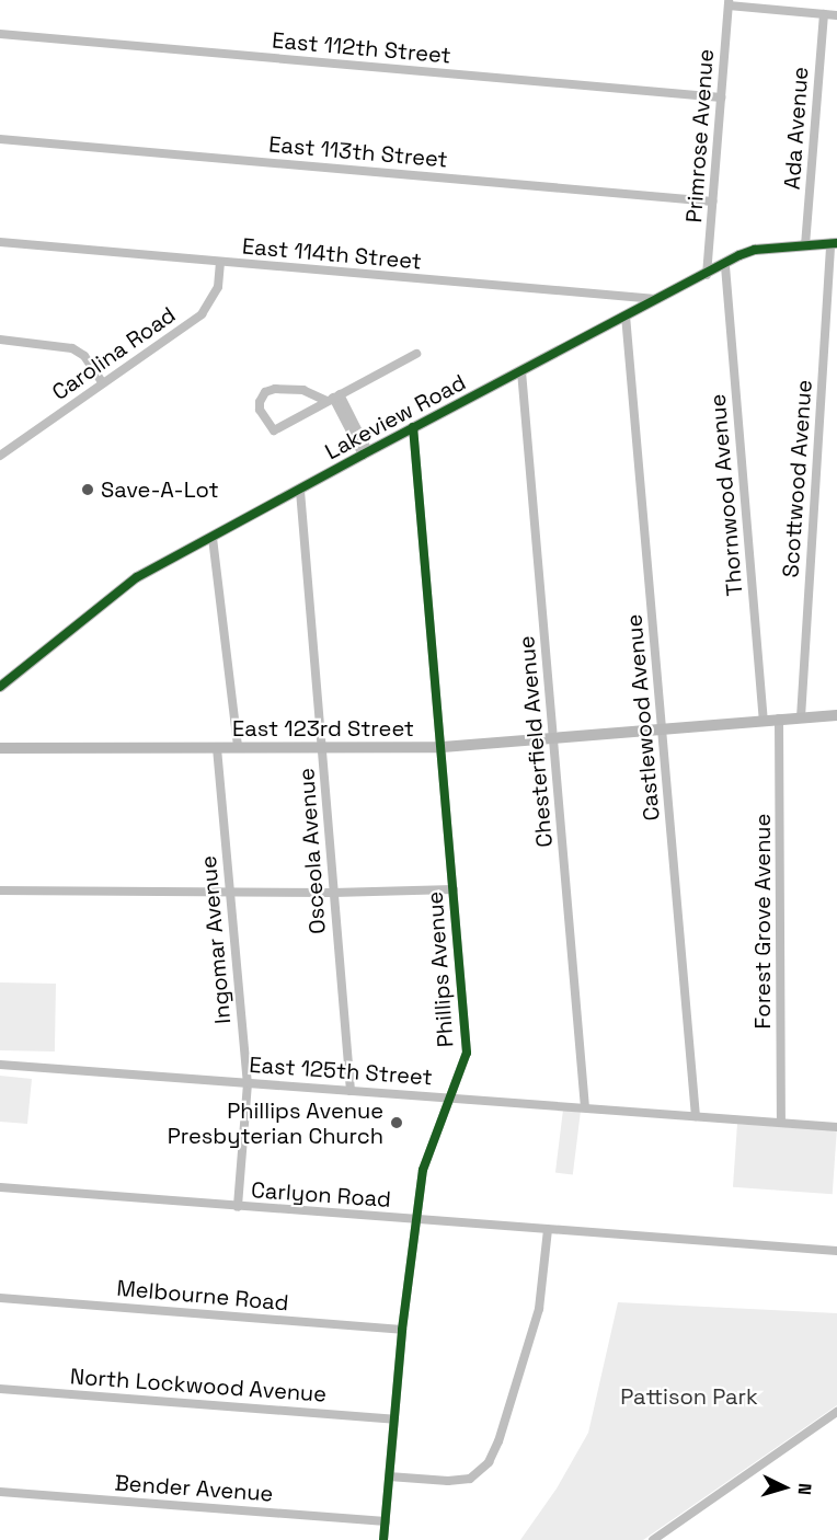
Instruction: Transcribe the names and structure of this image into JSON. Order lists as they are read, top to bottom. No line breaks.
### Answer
{"streets":{"street":["East 112th Street","Ada Avenue","Primrose Avenue","East 113th Street","East 114th Street","Carolina Road","Lakeview Road","Scottwood Avenue","Thornwood Avenue","Castlewood Avenue","East 123rd Street","Chesterfield Avenue","Osceola Avenue","Forest Grove Avenue","Ingomar Avenue","Phillips Avenue","East 125th Street","Carlyon Road","Melbourne Road","North Lockwood Avenue","Bender Avenue"]},"crossings":[["East 112th Street","Primrose Avenue"],["Ada Avenue","Lakeview Road"],["Primrose Avenue","East 113th Street"],["Primrose Avenue","Lakeview Road"],["East 114th Street","Carolina Road"],["East 114th Street","Lakeview Road"],["Lakeview Road","Scottwood Avenue"],["Lakeview Road","Thornwood Avenue"],["Lakeview Road","Castlewood Avenue"],["Lakeview Road","Chesterfield Avenue"],["Lakeview Road","Osceola Avenue"],["Lakeview Road","Phillips Avenue"],["Scottwood Avenue","East 123rd Street"],["Thornwood Avenue","East 123rd Street"],["Castlewood Avenue","East 123rd Street"],["Castlewood Avenue","East 125th Street"],["East 123rd Street","Chesterfield Avenue"],["East 123rd Street","Osceola Avenue"],["East 123rd Street","Forest Grove Avenue"],["East 123rd Street","Ingomar Avenue"],["East 123rd Street","Phillips Avenue"],["Chesterfield Avenue","East 125th Street"],["Osceola Avenue","East 125th Street"],["Forest Grove Avenue","East 125th Street"],["Ingomar Avenue","East 125th Street"],["Ingomar Avenue","Carlyon Road"],["Phillips Avenue","East 125th Street"],["Phillips Avenue","Carlyon Road"],["Phillips Avenue","Melbourne Road"],["Phillips Avenue","North Lockwood Avenue"],["Phillips Avenue","Bender Avenue"]],"parks":["Pattison Park"],"places":["Save-A-Lot","Phillips Avenue Presbyterian Church"],"north":"right"}
